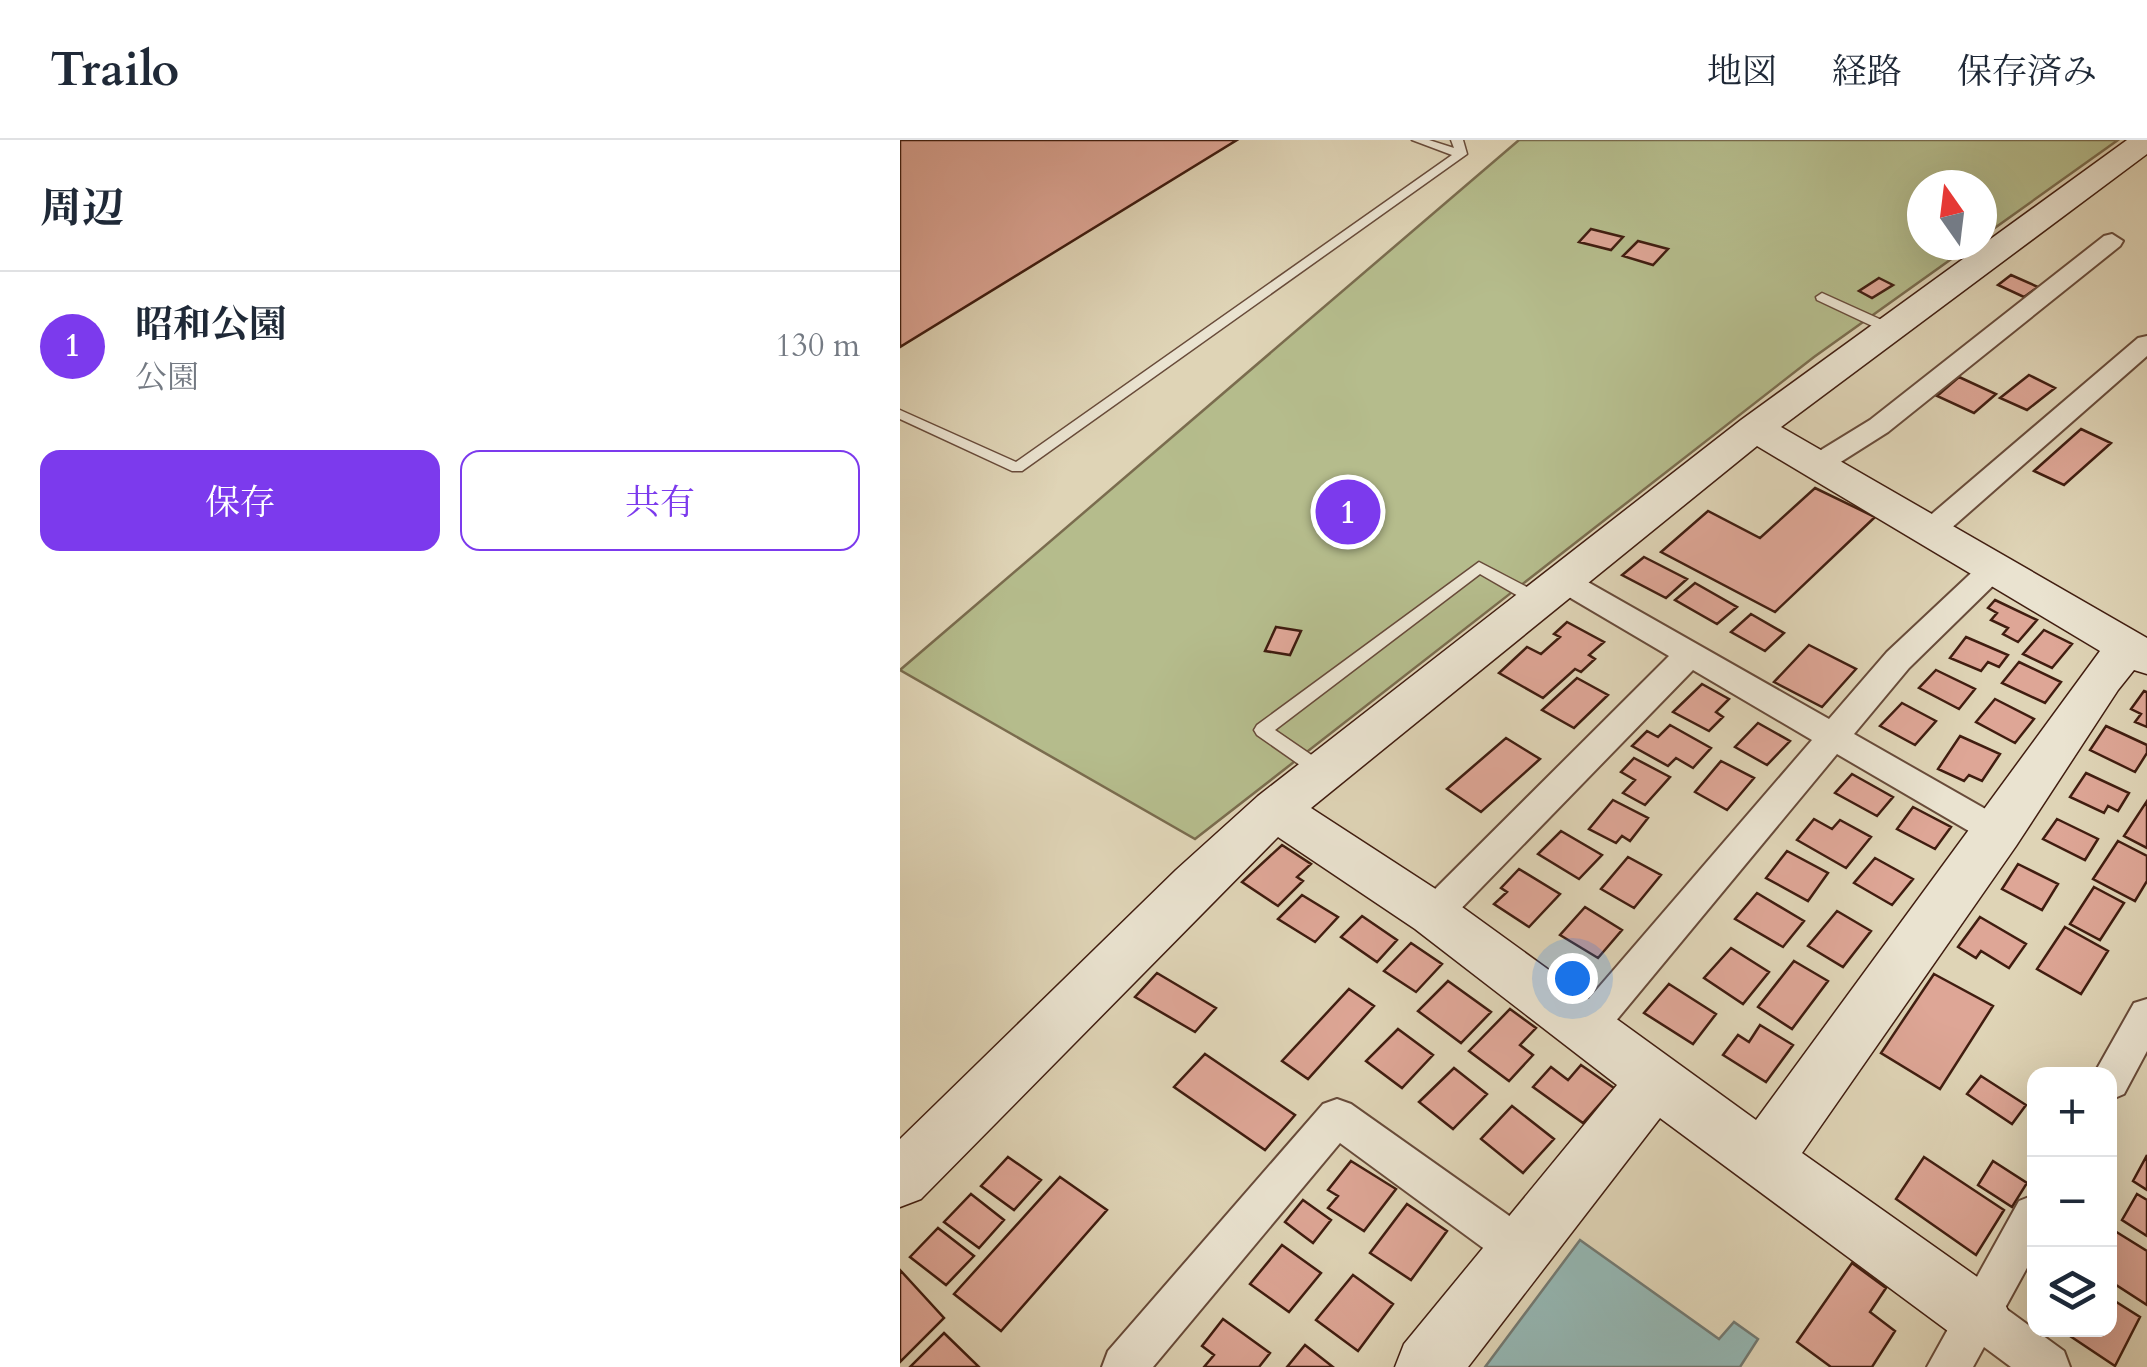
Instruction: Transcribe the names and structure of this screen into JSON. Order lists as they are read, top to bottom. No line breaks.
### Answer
{"north":"top","page":{"header":"Trailo","nav":["地図","経路","保存済み"],"heading":"周辺","list":[{"mark":"1","name":"昭和公園","note":"公園","value":"130 m"}],"buttons":["保存","共有"],"pins":"1","map_buttons":["+","−"]}}
